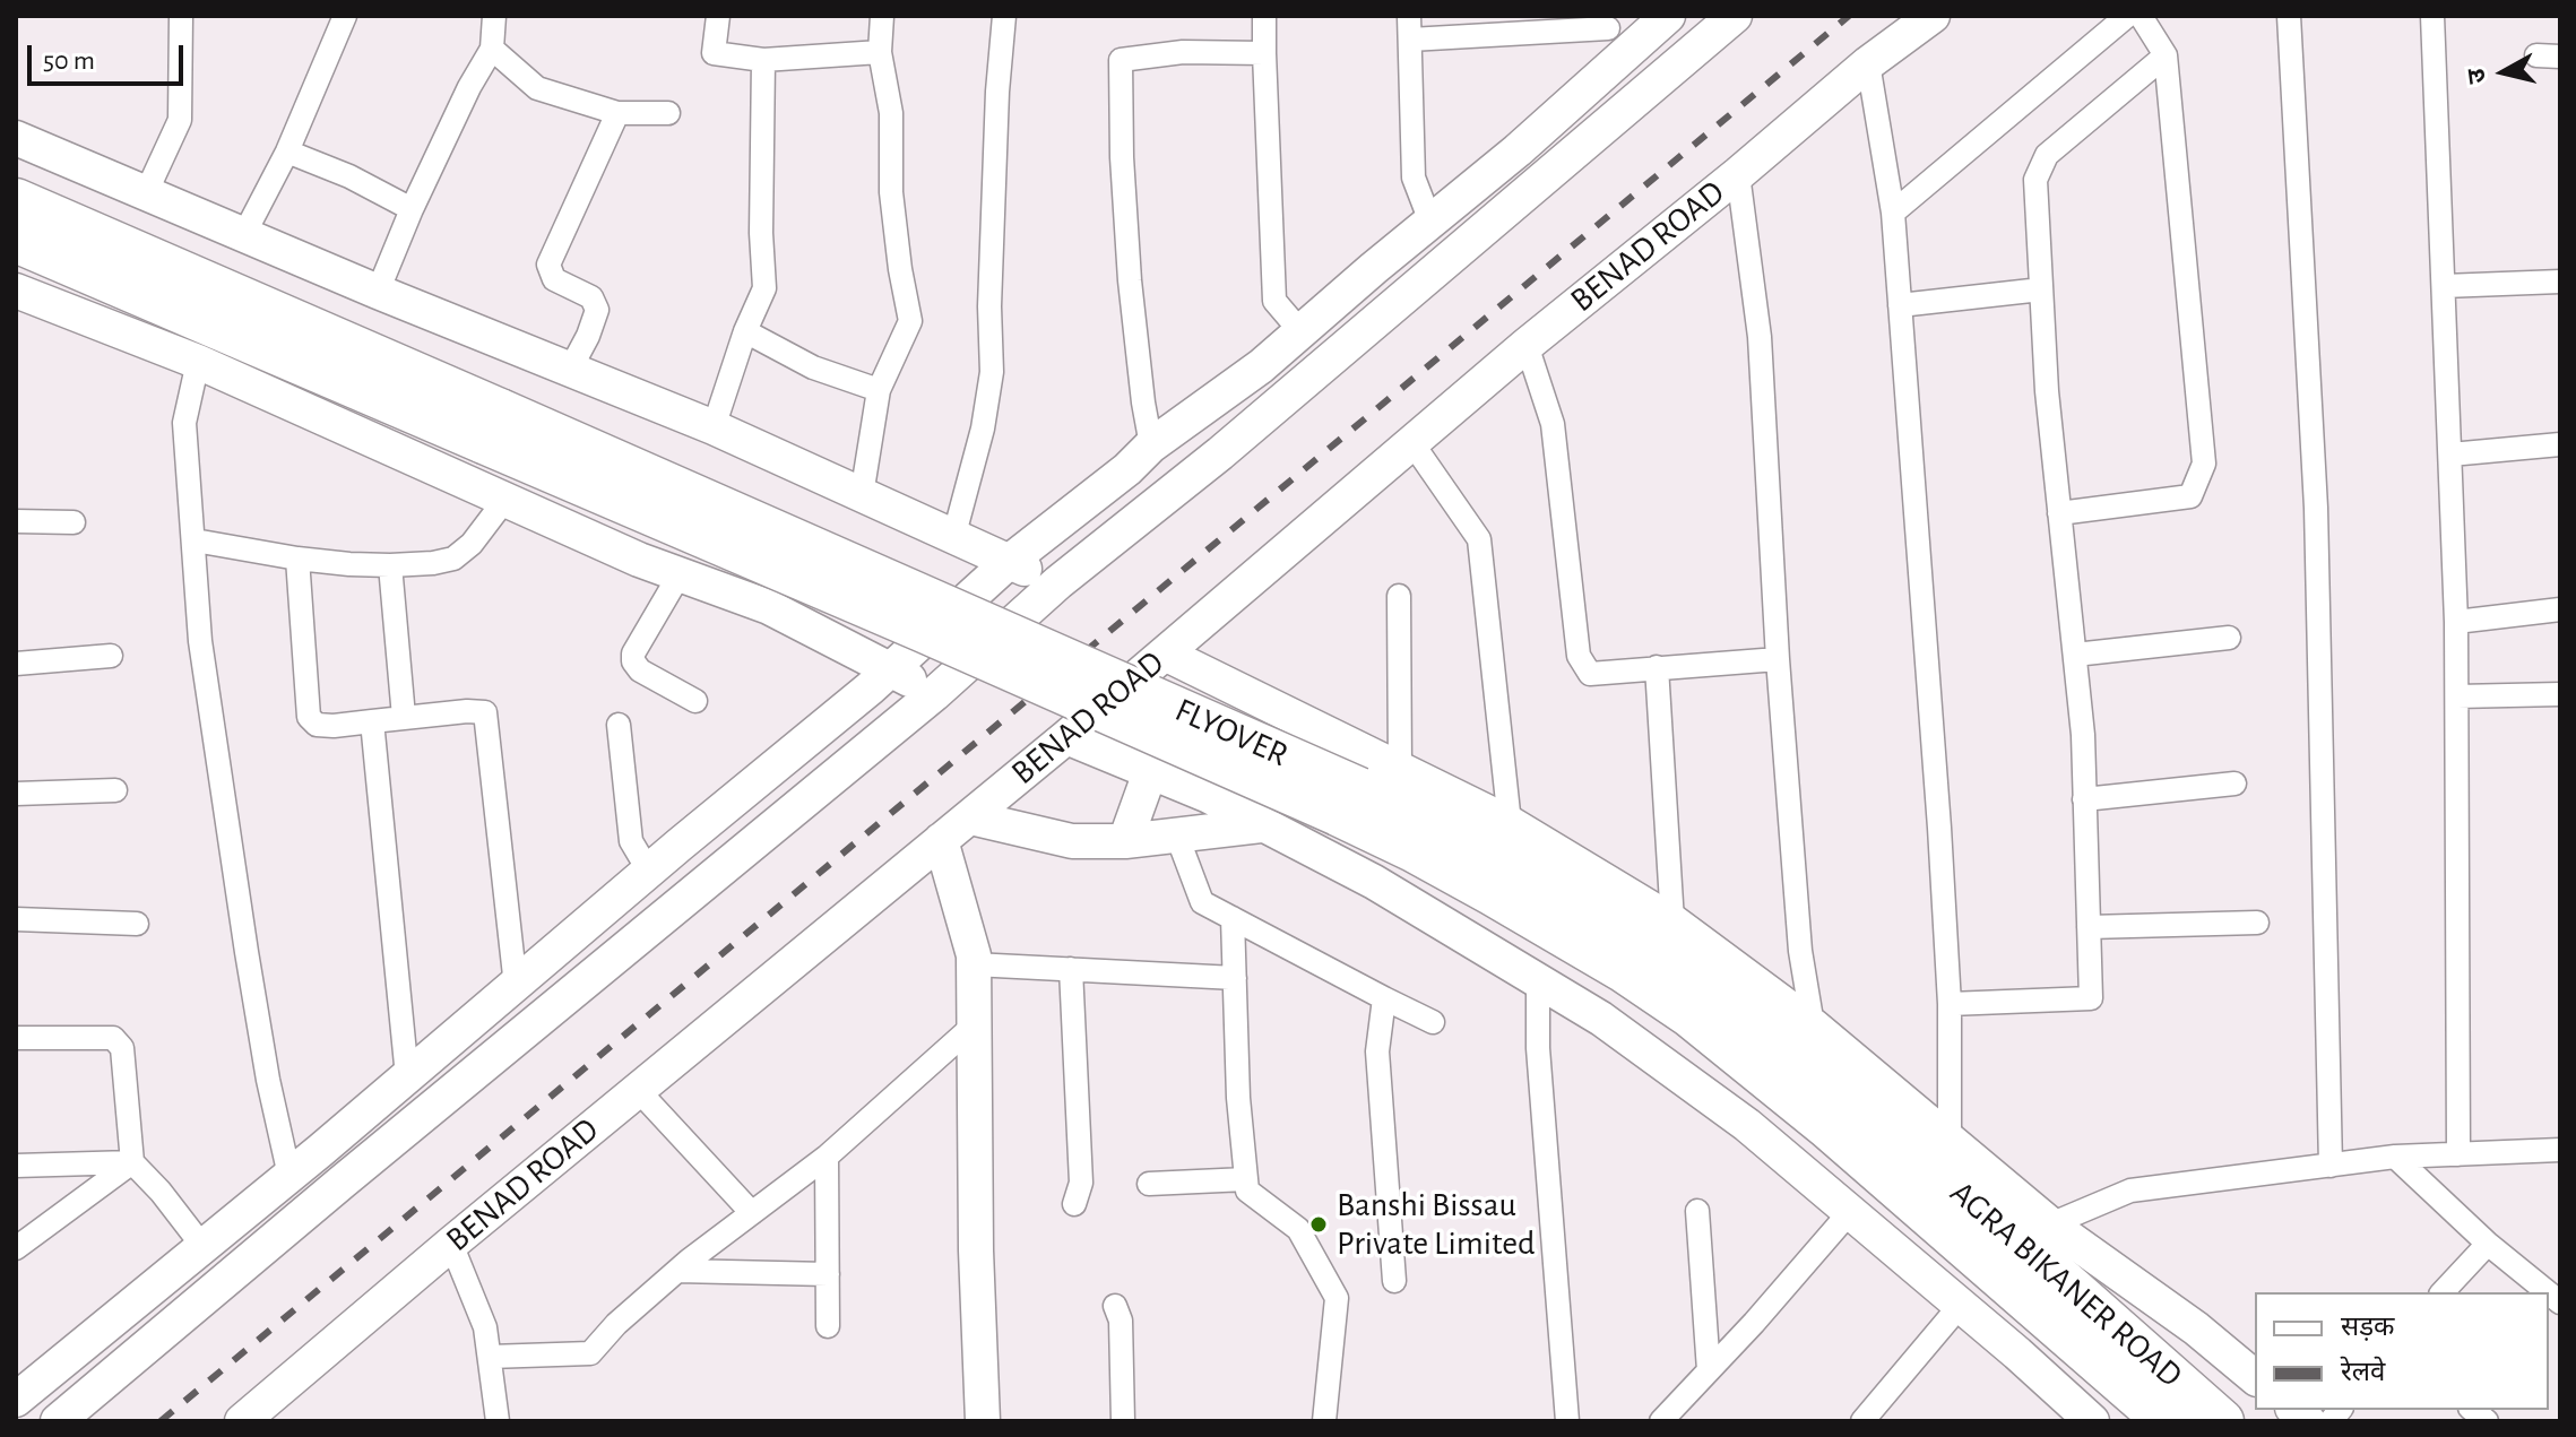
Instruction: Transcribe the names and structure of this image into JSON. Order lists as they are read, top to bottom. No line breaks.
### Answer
{"streets":{"highway":["FLYOVER","AGRA BIKANER ROAD"],"main road":["BENAD ROAD"]},"crossings":[["FLYOVER","AGRA BIKANER ROAD"]],"places":["Banshi Bissau Private Limited"],"legend":["सड़क","रेलवे"],"scale_bar":"50 m","north":"left"}
